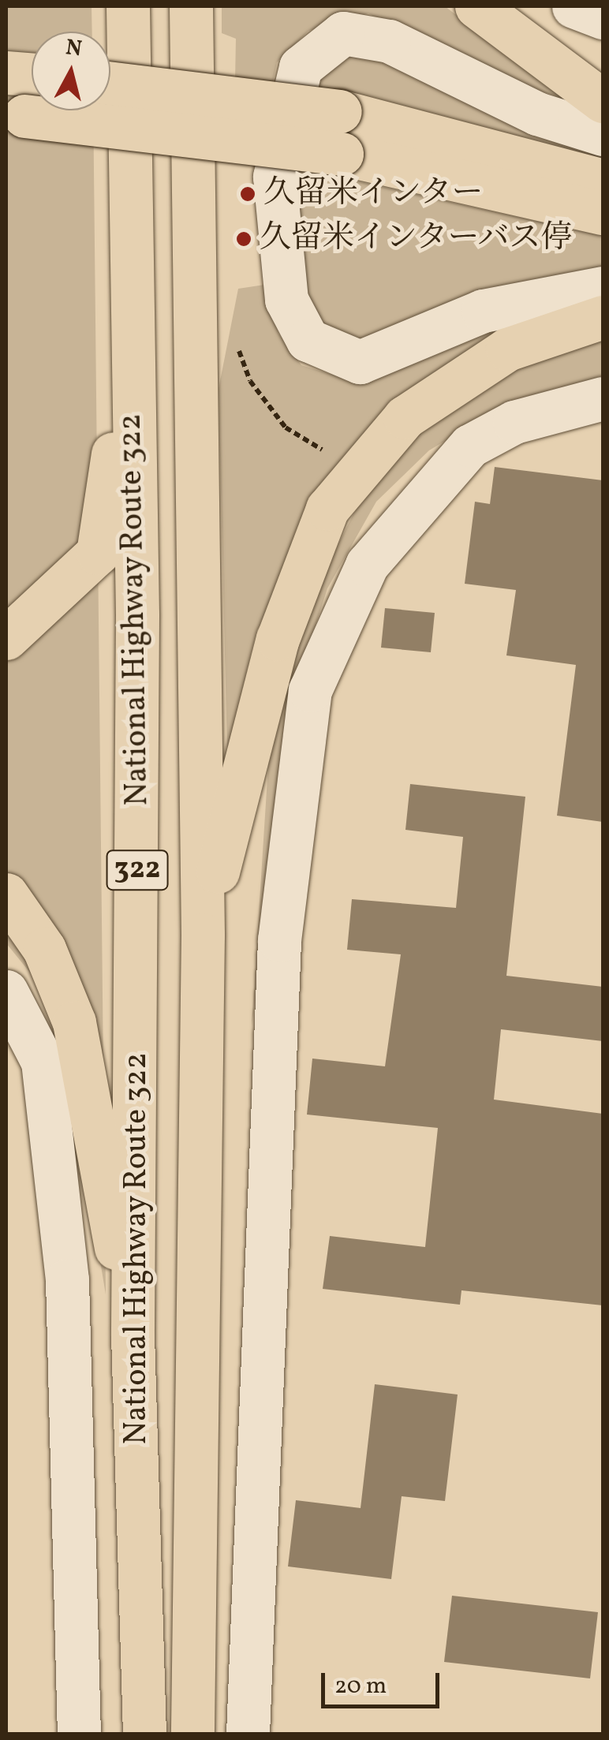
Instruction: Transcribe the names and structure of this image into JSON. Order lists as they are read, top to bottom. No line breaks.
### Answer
{"streets":{"highway":["National Highway Route 322","322"]},"places":["久留米インター","久留米インターバス停"],"scale_bar":"20 m","north":"top"}
